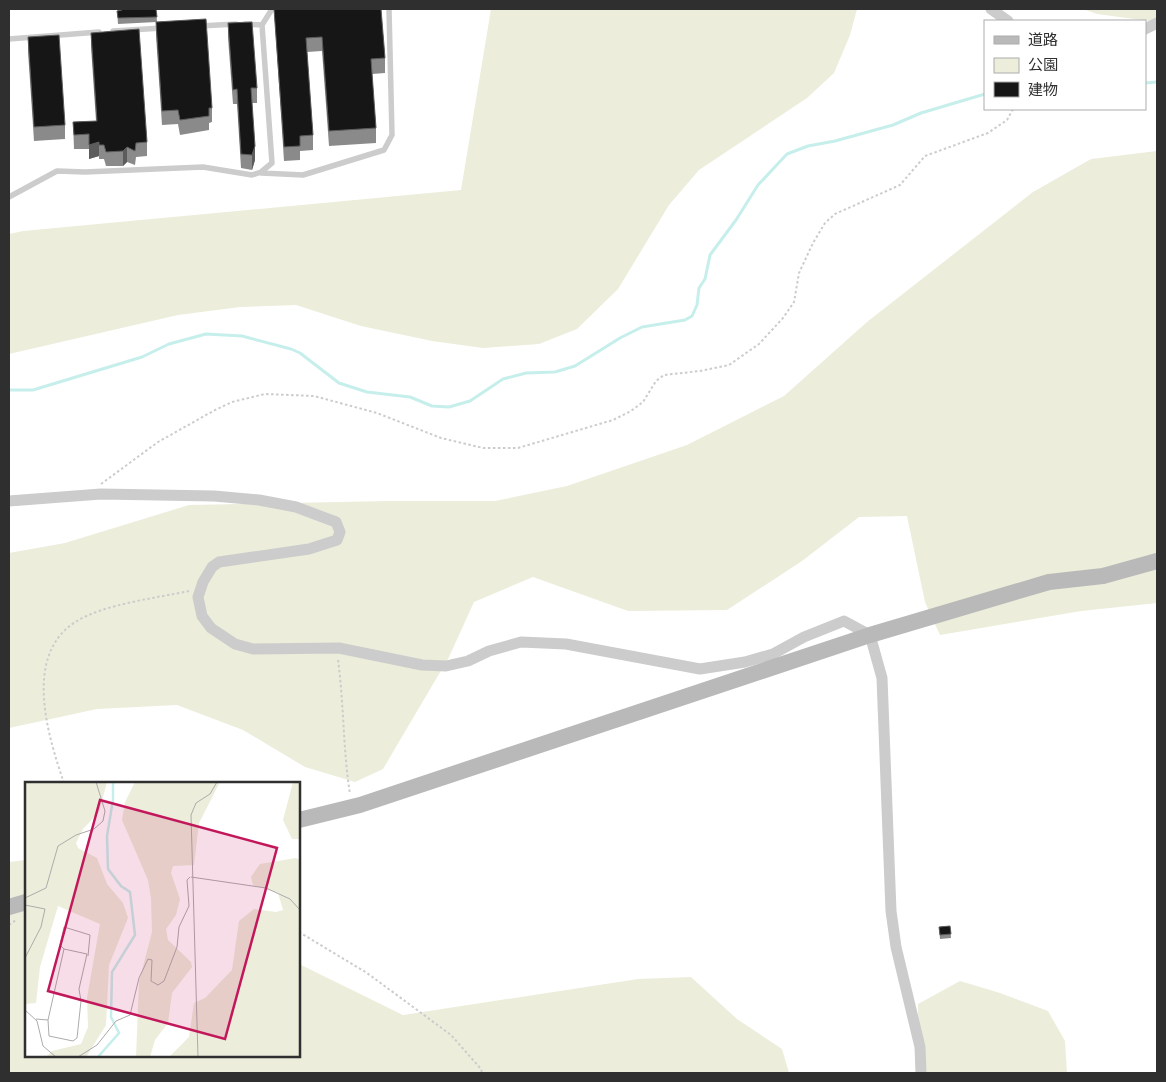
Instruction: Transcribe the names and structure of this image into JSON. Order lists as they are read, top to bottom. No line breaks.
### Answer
{"legend":["道路","公園","建物"]}
